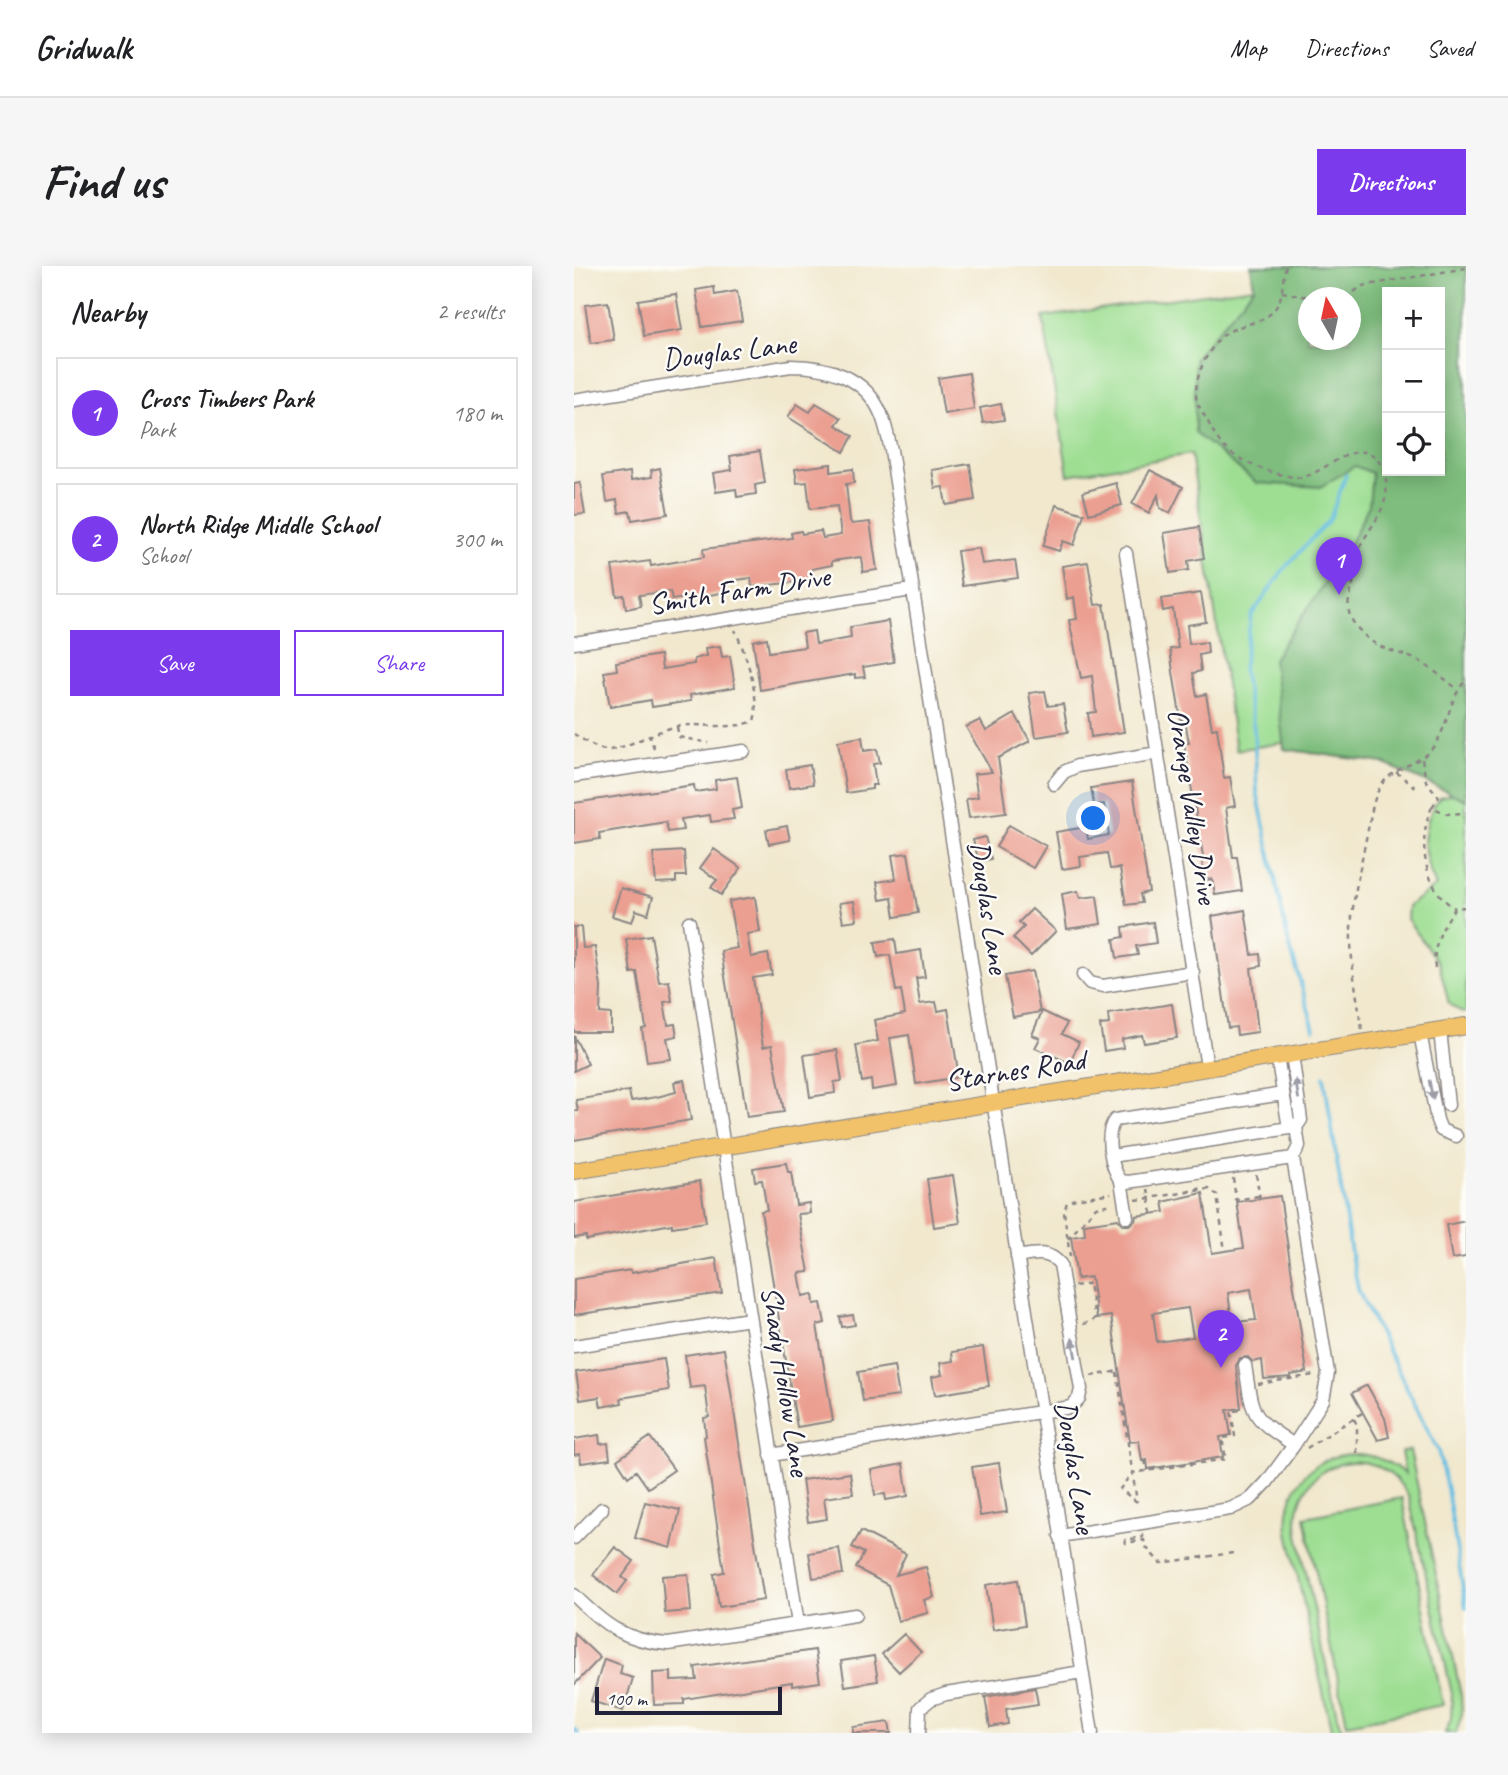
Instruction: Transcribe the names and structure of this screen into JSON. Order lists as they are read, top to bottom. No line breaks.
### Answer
{"streets":{"main road":["Starnes Road"],"street":["Douglas Lane","Smith Farm Drive","Orange Valley Drive","Shady Hollow Lane"]},"crossings":[["Douglas Lane","Smith Farm Drive"],["Douglas Lane","Starnes Road"],["Orange Valley Drive","Starnes Road"],["Starnes Road","Shady Hollow Lane"]],"scale_bar":"100 m","north":"top","page":{"header":"Gridwalk","nav":["Map","Directions","Saved"],"buttons":["Directions",["Save","Share"]],"title":"Find us","heading":["Nearby","2 results"],"map_buttons":["+","−"],"list":[{"mark":"1","name":"Cross Timbers Park","note":"Park","value":"180 m"},{"mark":"2","name":"North Ridge Middle School","note":"School","value":"300 m"}],"pins":["1","2"],"scale":"100 m"}}
